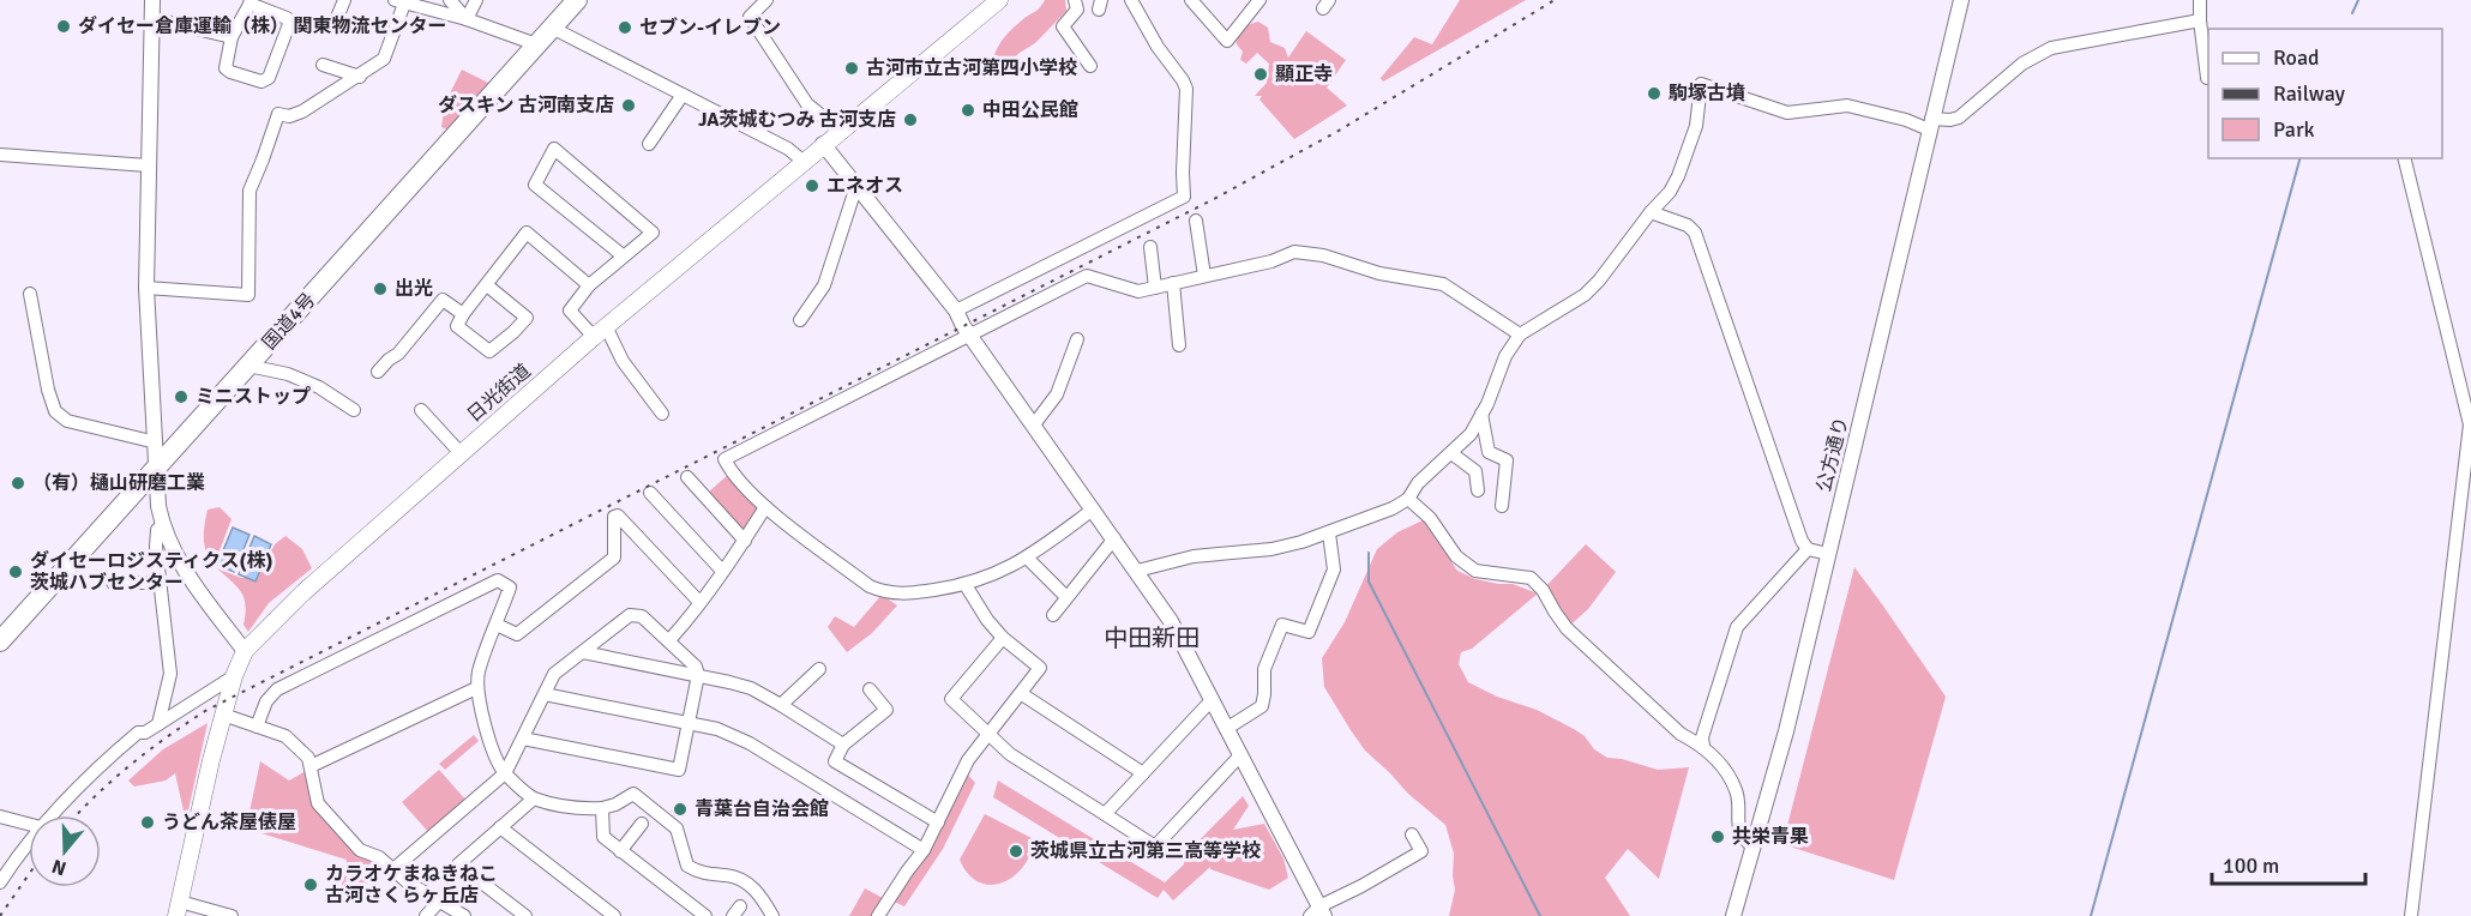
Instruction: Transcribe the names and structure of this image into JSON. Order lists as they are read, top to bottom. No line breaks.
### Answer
{"streets":{"highway":["国道4号"],"main road":["日光街道"],"street":["公方通り"]},"districts":["中田新田"],"places":["ダイセー倉庫運輸（株） 関東物流センター","セブン-イレブン","古河市立古河第四小学校","顯正寺","駒塚古墳","ダスキン 古河南支店","中田公民館","JA茨城むつみ 古河支店","エネオス","出光","ミニストップ","（有）樋山研磨工業","ダイセーロジスティクス(株) 茨城ハブセンター","青葉台自治会館","うどん茶屋俵屋","共栄青果","茨城県立古河第三高等学校","カラオケまねきねこ 古河さくらヶ丘店"],"legend":["Road","Railway","Park"],"scale_bar":"100 m","north":"bottom"}
